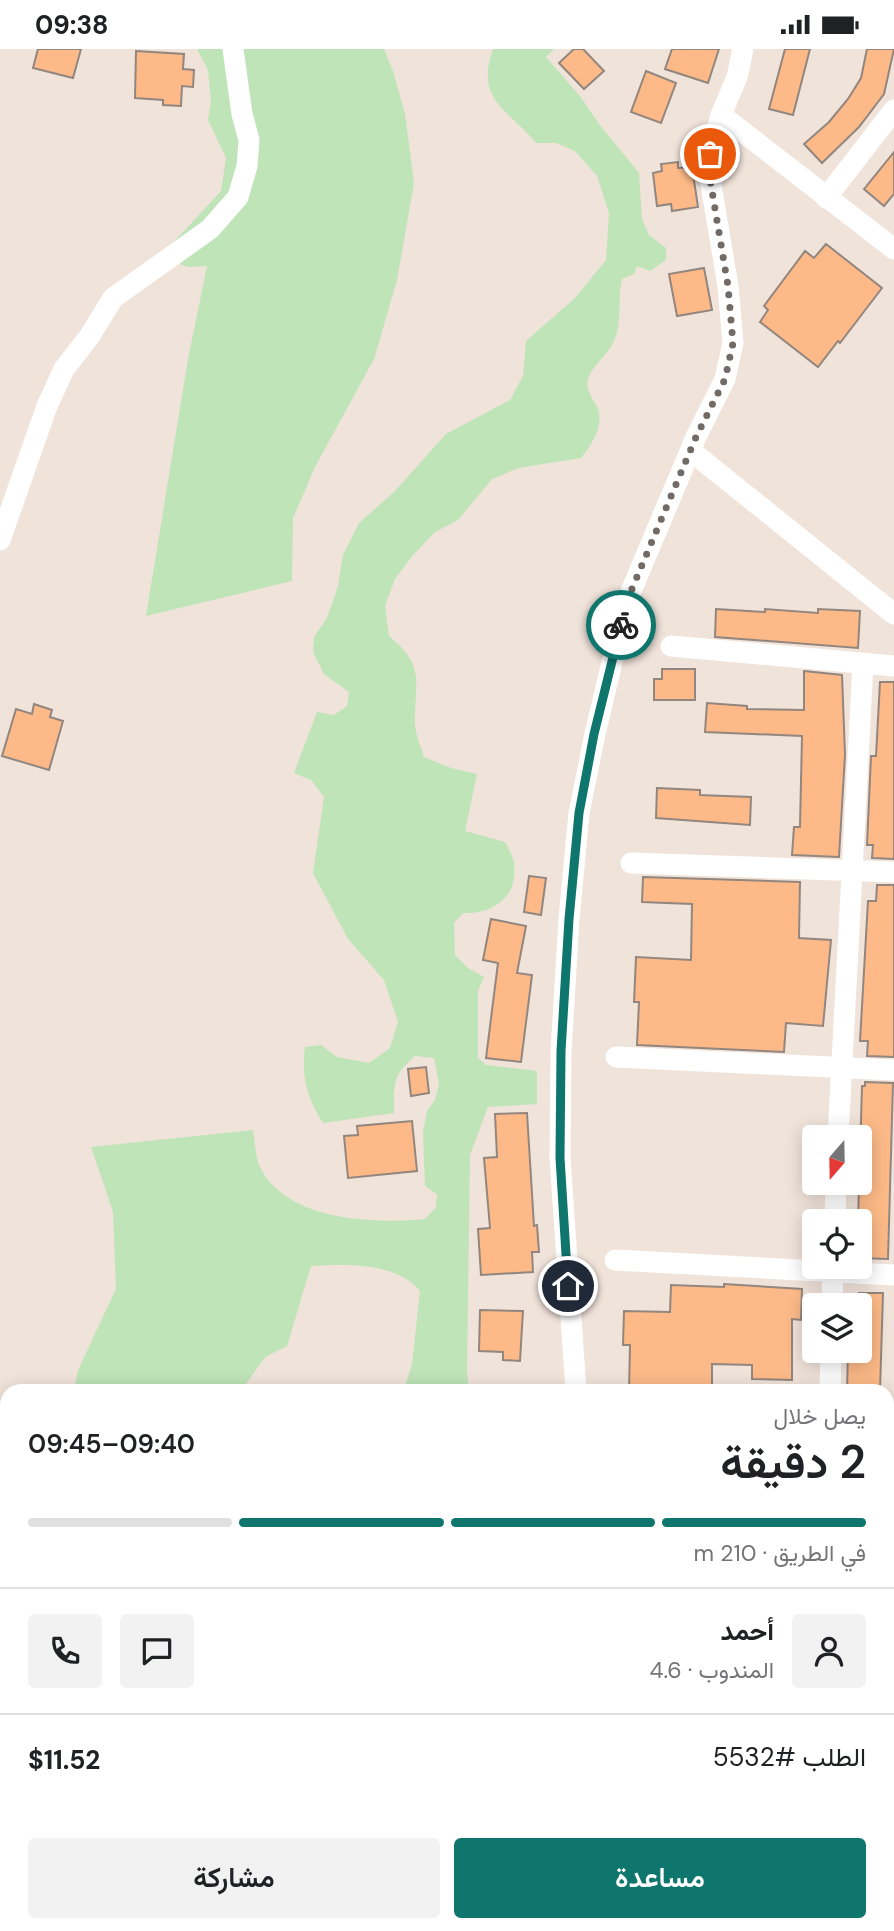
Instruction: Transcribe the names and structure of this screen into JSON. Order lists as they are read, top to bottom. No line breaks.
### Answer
{"north":"bottom","page":{"status":"09:38","heading":["2 دقيقة","يصل خلال","09:40–09:45"],"panel":["أحمد","المندوب · 4.6","الطلب #5532","$11.52"],"bar":"في الطريق · 210 m","buttons":["مساعدة","مشاركة"]}}
